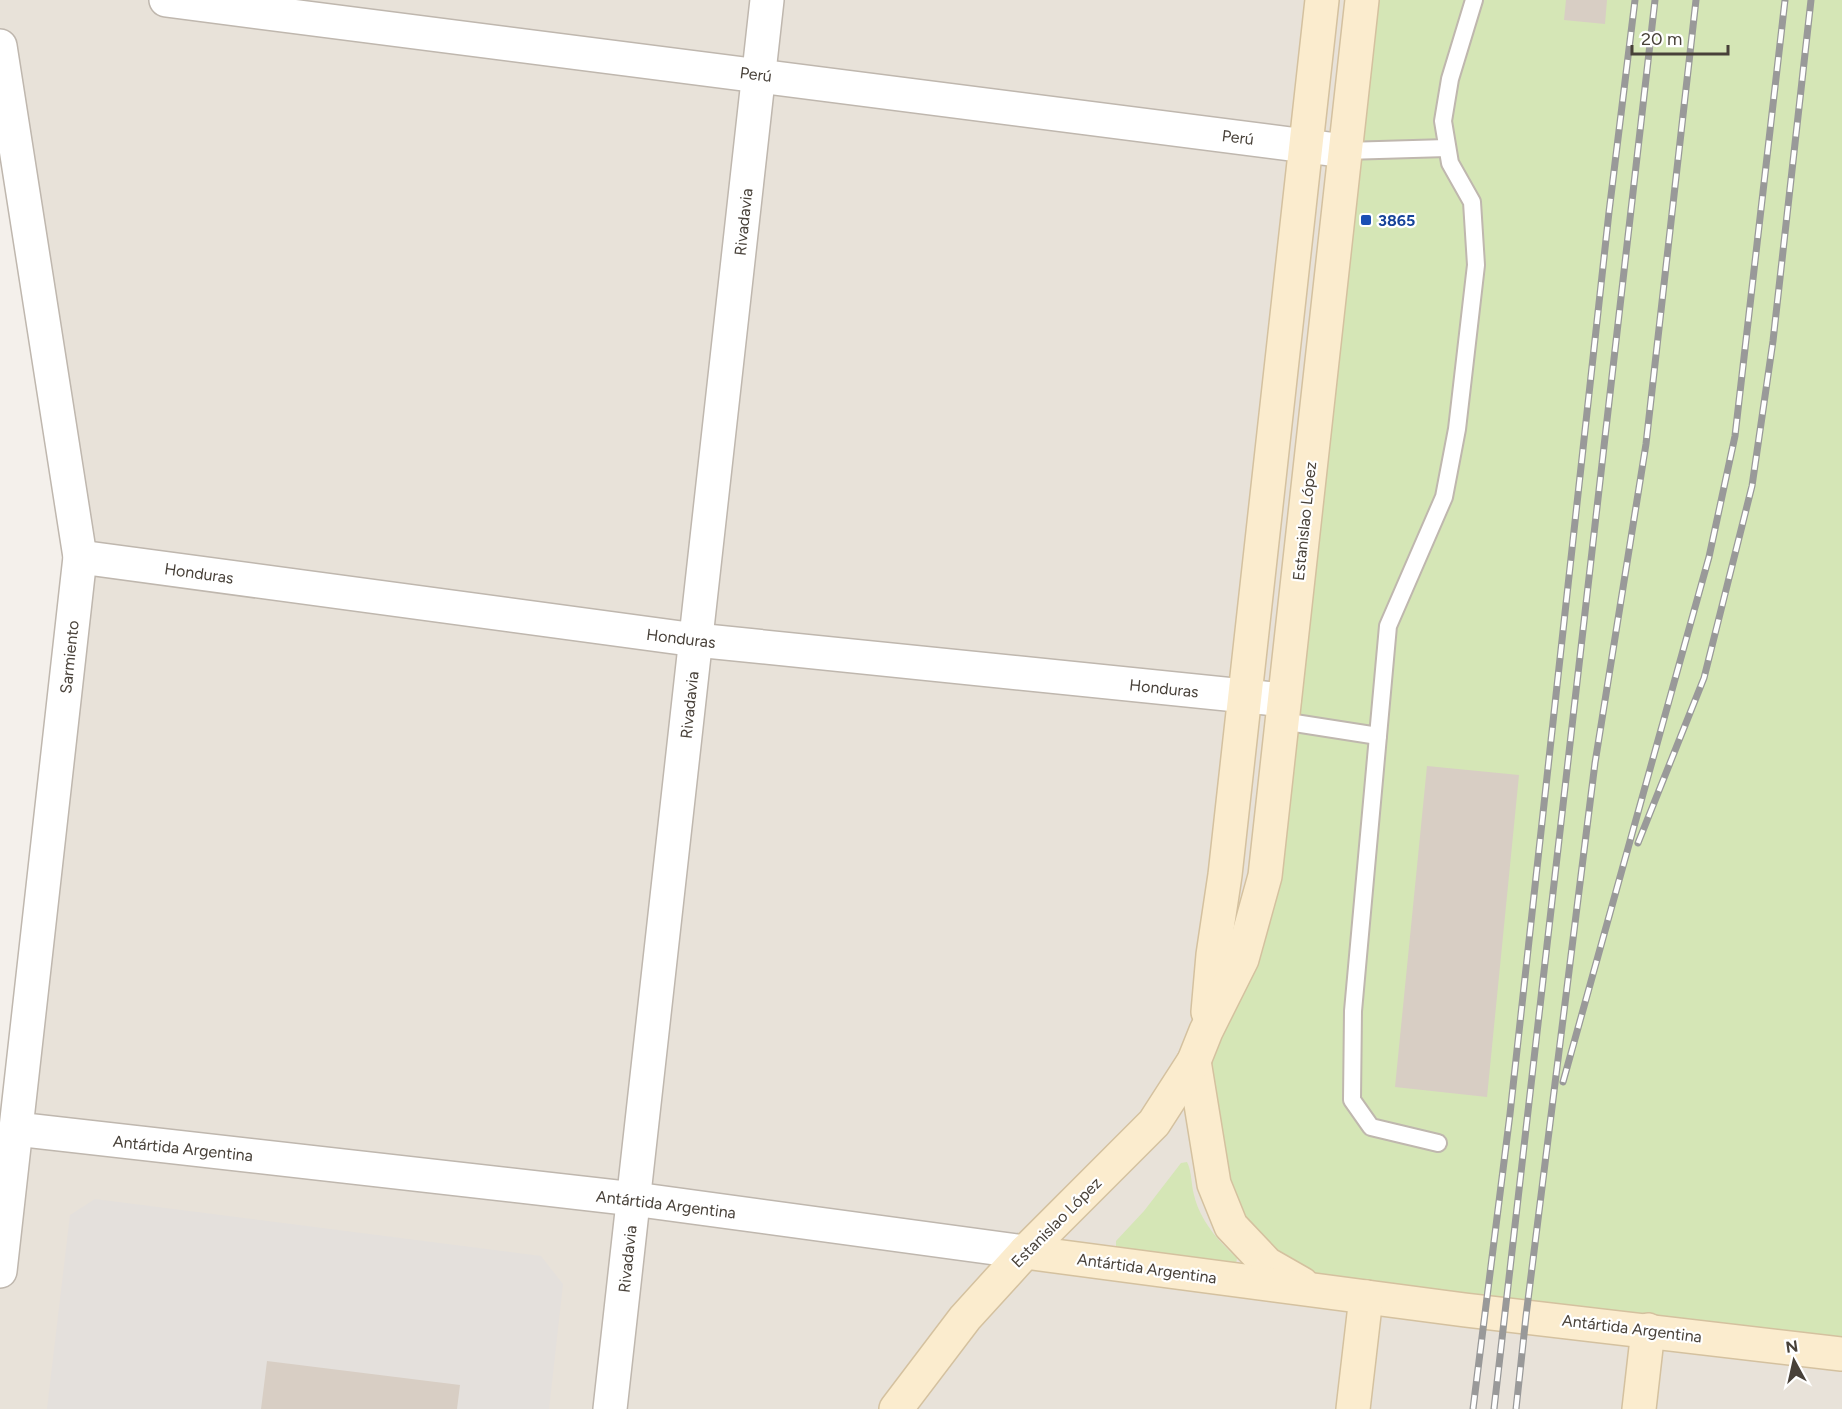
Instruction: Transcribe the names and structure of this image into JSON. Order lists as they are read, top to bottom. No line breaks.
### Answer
{"streets":{"main road":["Estanislao López","Antártida Argentina"],"street":["Perú","Rivadavia","Honduras","Sarmiento"]},"crossings":[["Perú","Rivadavia"],["Perú","Estanislao López"],["Rivadavia","Honduras"],["Rivadavia","Antártida Argentina"],["Estanislao López","Honduras"],["Estanislao López","Antártida Argentina"],["Honduras","Sarmiento"],["Sarmiento","Antártida Argentina"]],"places":{"transit":["3865"]},"scale_bar":"20 m","north":"top"}
